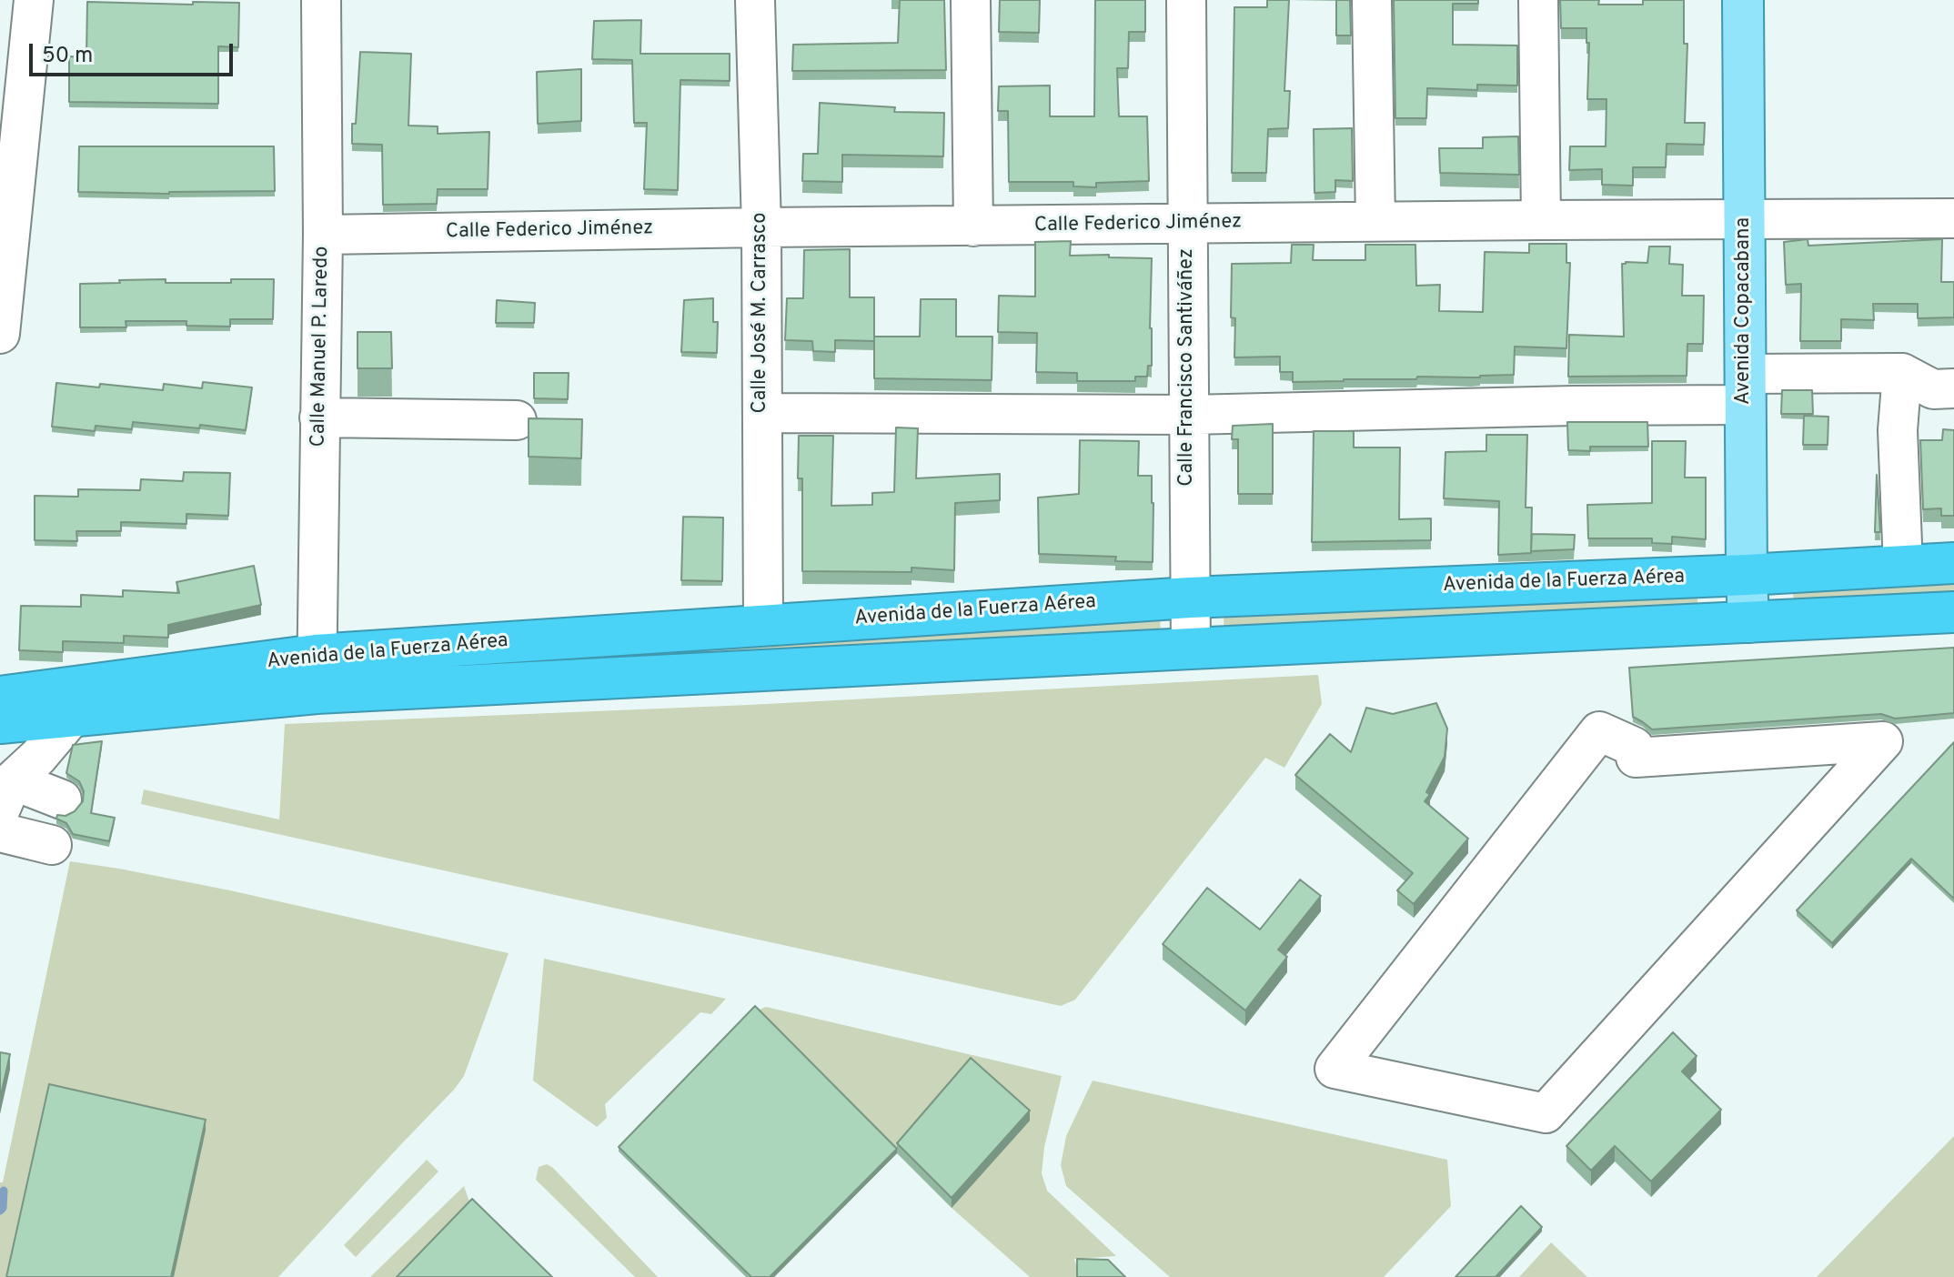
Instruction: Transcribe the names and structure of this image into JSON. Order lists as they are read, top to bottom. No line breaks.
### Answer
{"streets":{"highway":["Avenida de la Fuerza Aérea"],"main road":["Avenida Copacabana"],"street":["Calle Federico Jiménez","Calle José M. Carrasco","Calle Manuel P. Laredo","Calle Francisco Santiváñez"]},"crossings":[["Calle Federico Jiménez","Avenida Copacabana"],["Calle Federico Jiménez","Calle José M. Carrasco"],["Calle Federico Jiménez","Calle Manuel P. Laredo"],["Calle Federico Jiménez","Calle Francisco Santiváñez"],["Avenida Copacabana","Avenida de la Fuerza Aérea"],["Calle José M. Carrasco","Avenida de la Fuerza Aérea"],["Calle Manuel P. Laredo","Avenida de la Fuerza Aérea"],["Calle Francisco Santiváñez","Avenida de la Fuerza Aérea"]],"scale_bar":"50 m"}
